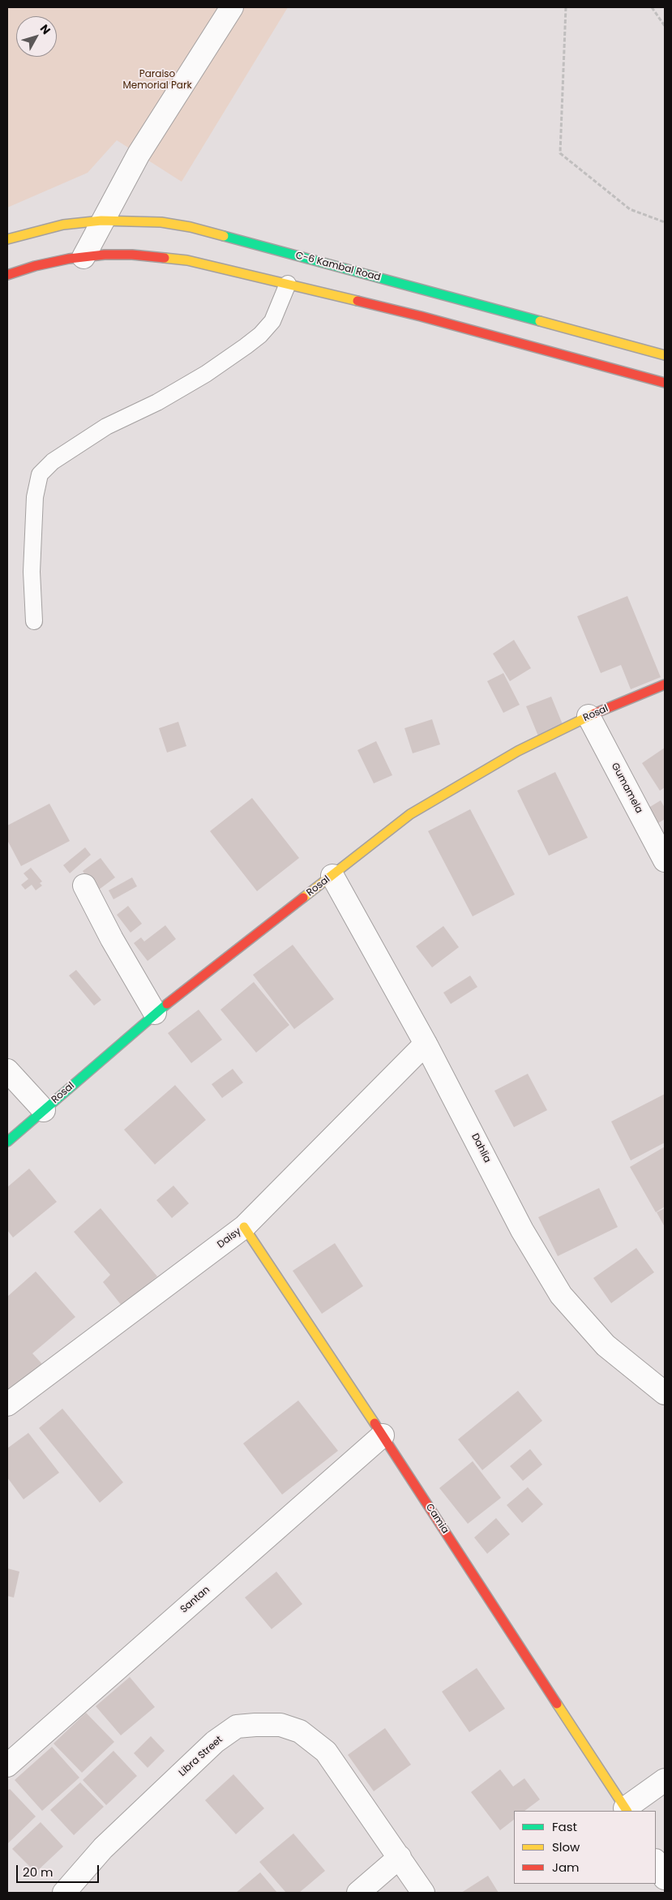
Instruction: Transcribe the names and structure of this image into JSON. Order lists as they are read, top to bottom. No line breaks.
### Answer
{"streets":{"street":["C-6 Kambal Road","Rosal","Gumamela","Dahlia","Daisy","Camia","Santan","Libra Street"]},"crossings":[["Rosal","Gumamela"],["Rosal","Dahlia"],["Dahlia","Daisy"],["Daisy","Camia"],["Camia","Santan"]],"parks":["Paraiso Memorial Park"],"legend":["Fast","Slow","Jam"],"scale_bar":"20 m","north":"top right"}
